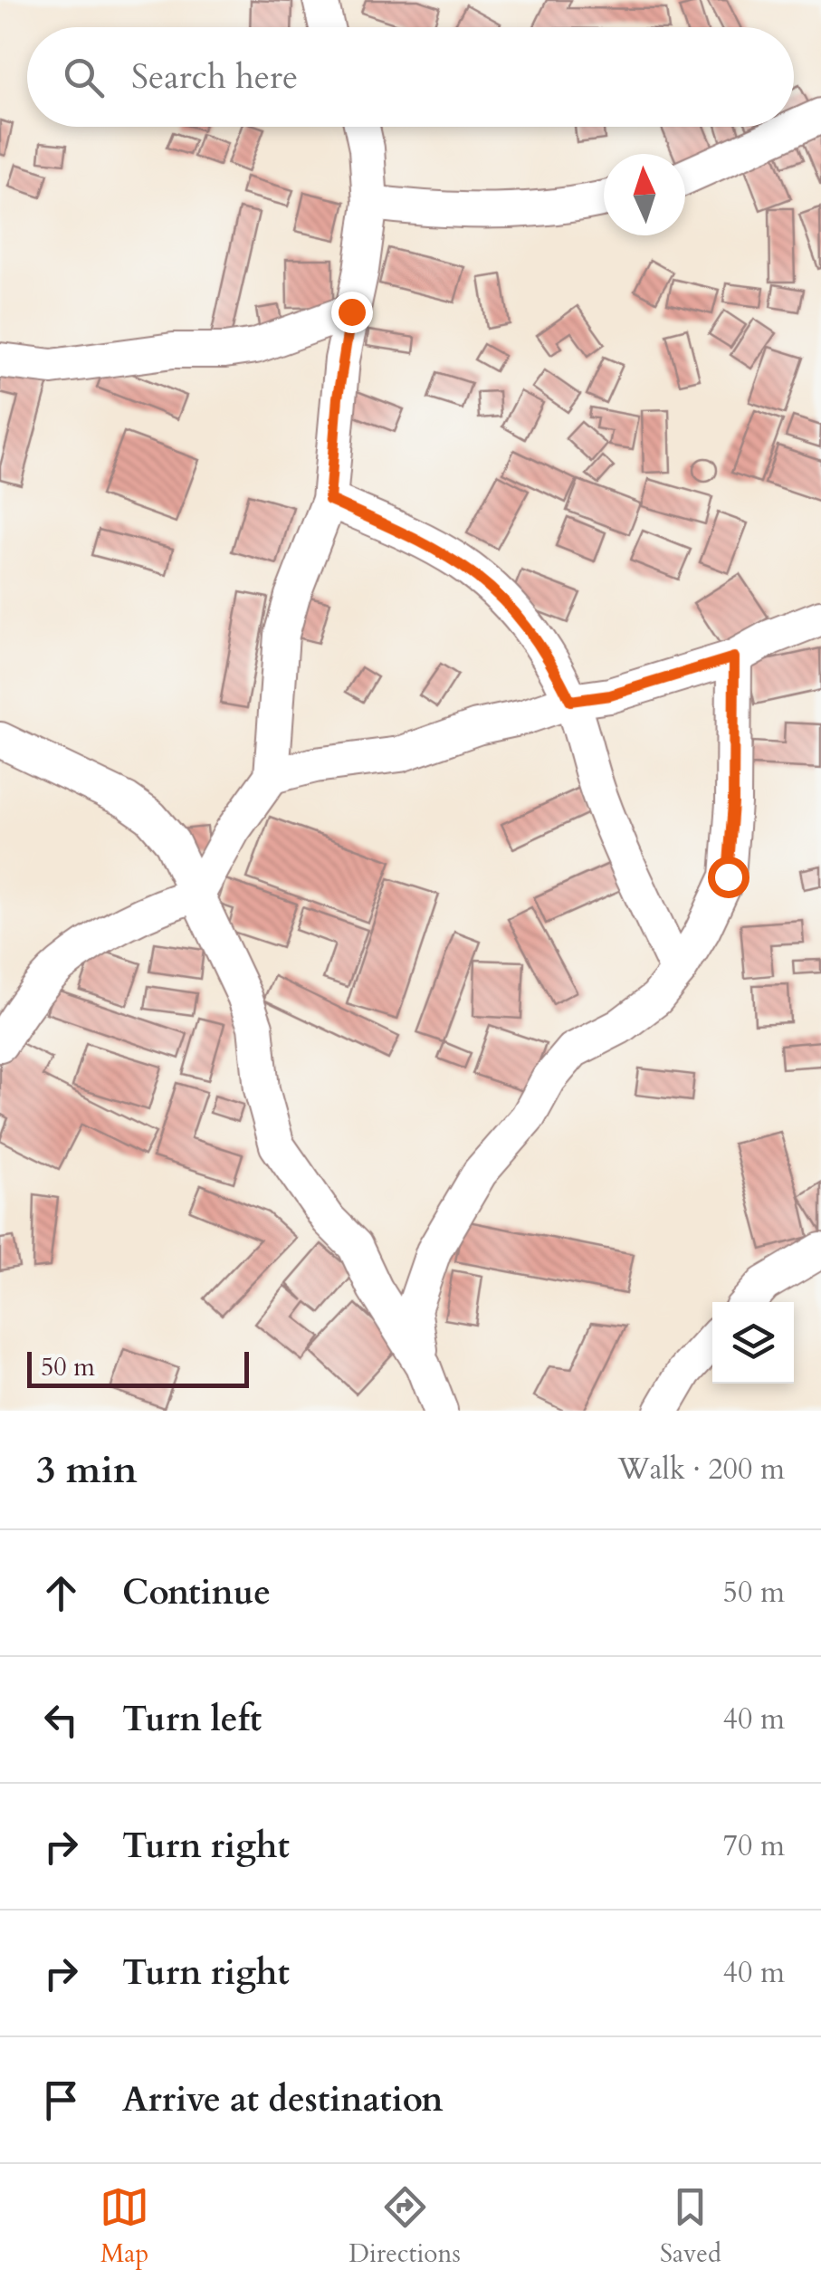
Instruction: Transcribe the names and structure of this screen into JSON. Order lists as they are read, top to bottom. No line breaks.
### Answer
{"scale_bar":"50 m","north":"top","page":{"search":"Search here","scale":"50 m","heading":["3 min","Walk · 200 m"],"list":[["Continue","50 m"],["Turn left","40 m"],["Turn right","70 m"],["Turn right","40 m"],"Arrive at destination"],"nav":["Map","Directions","Saved"]}}
